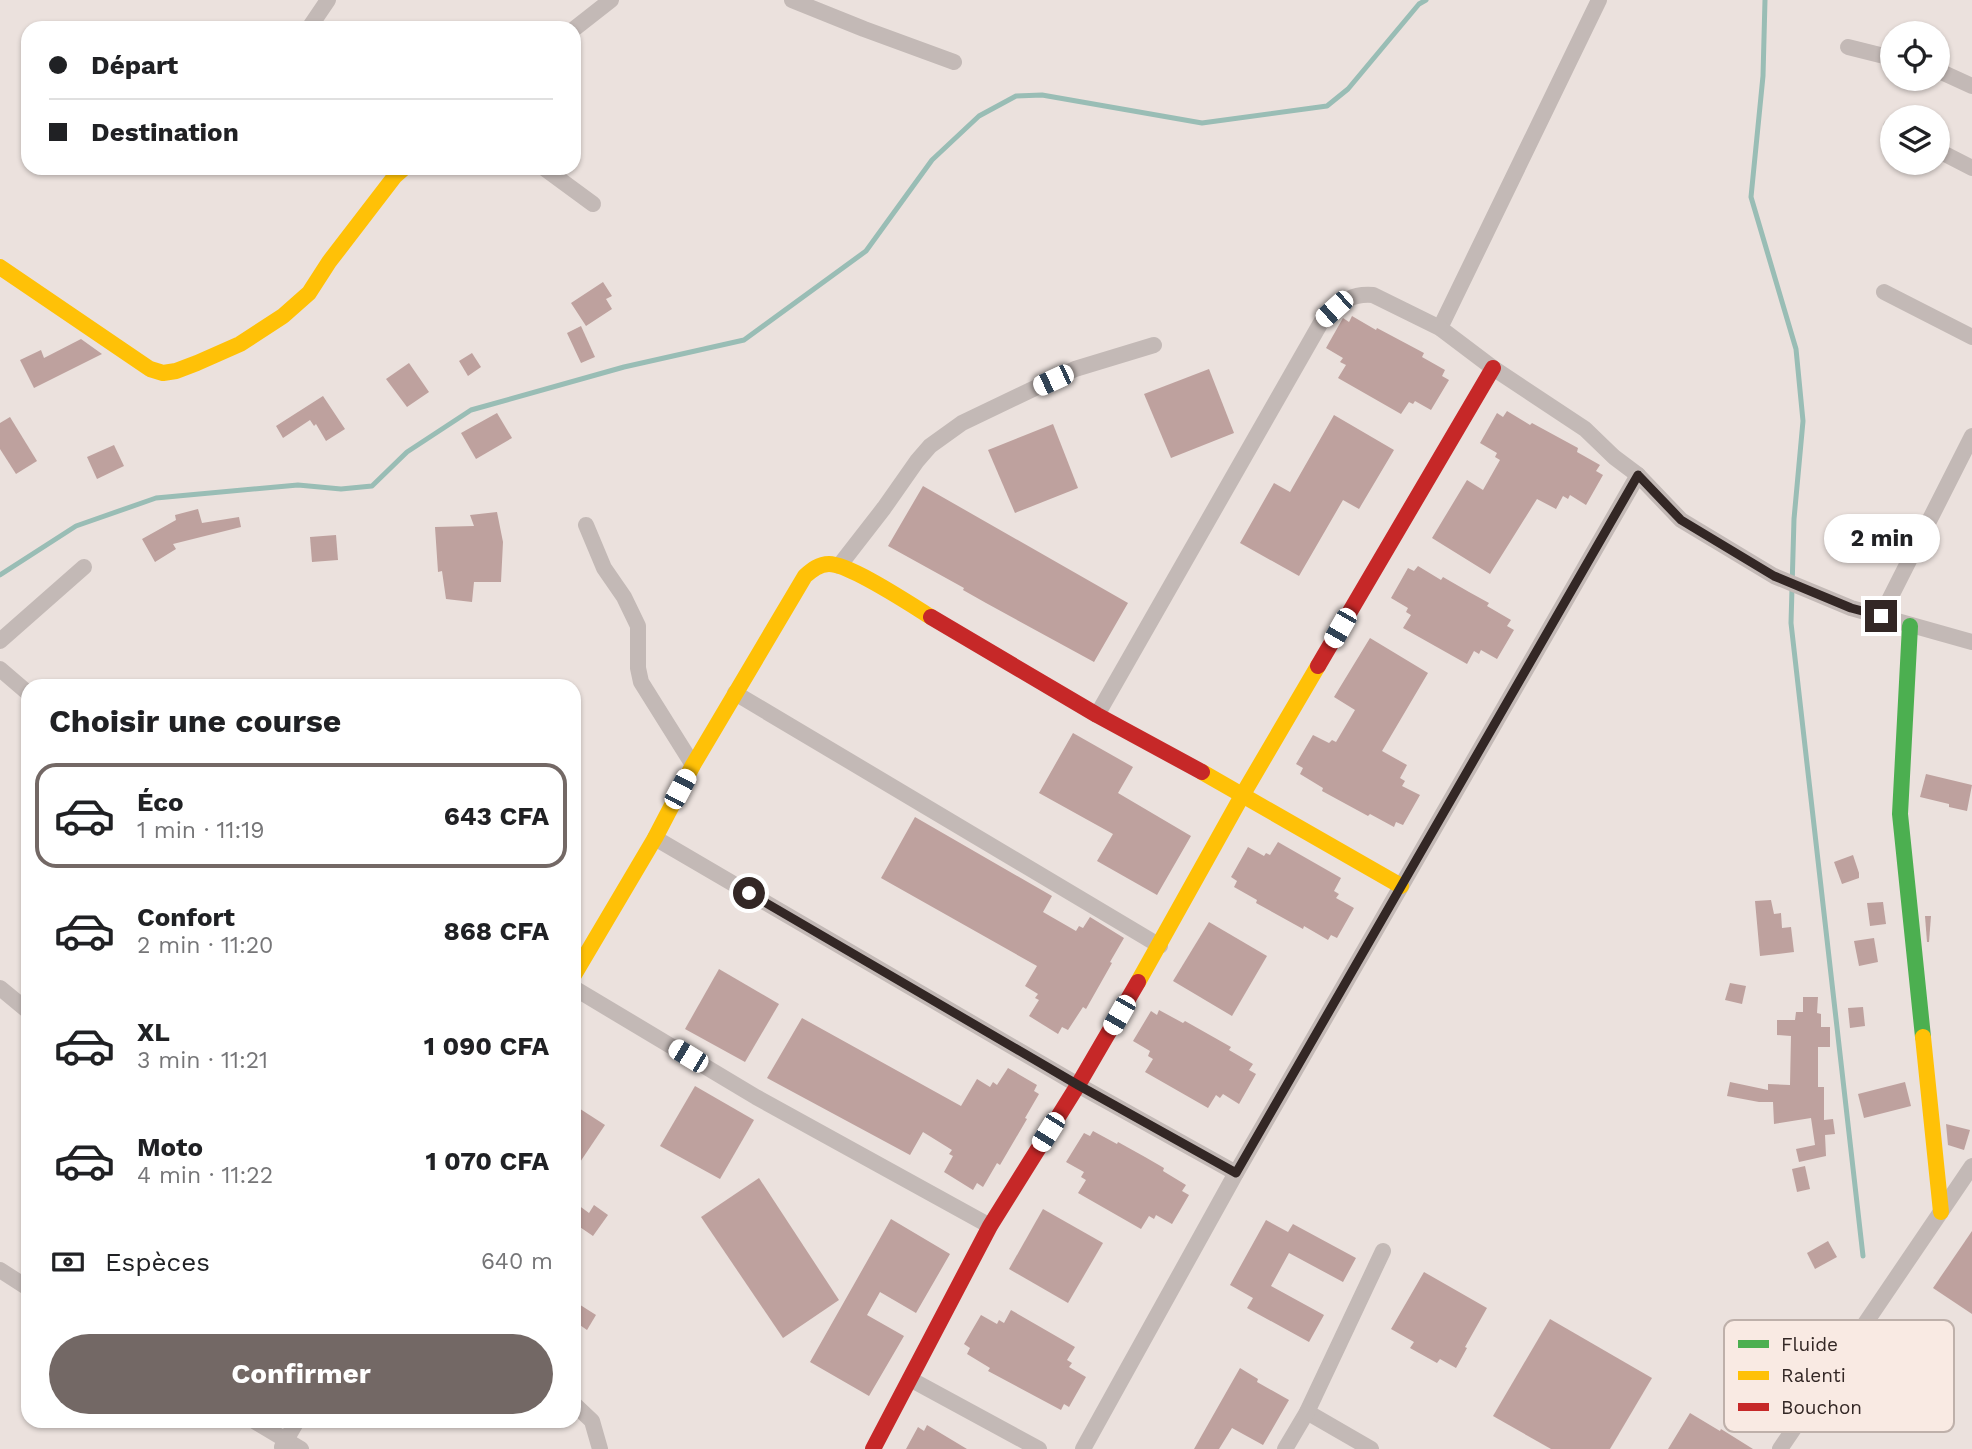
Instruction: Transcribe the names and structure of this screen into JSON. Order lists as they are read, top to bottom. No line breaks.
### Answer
{"legend":["Fluide","Ralenti","Bouchon"],"page":{"banner":["Départ","Destination"],"bubble":"2 min","heading":"Choisir une course","list":[{"name":"Éco","note":"1 min · 11:19","value":"643 CFA"},{"name":"Confort","note":"2 min · 11:20","value":"868 CFA"},{"name":"XL","note":"3 min · 11:21","value":"1 090 CFA"},{"name":"Moto","note":"4 min · 11:22","value":"1 070 CFA"}],"pay":["Espèces","640 m"],"buttons":"Confirmer"}}
